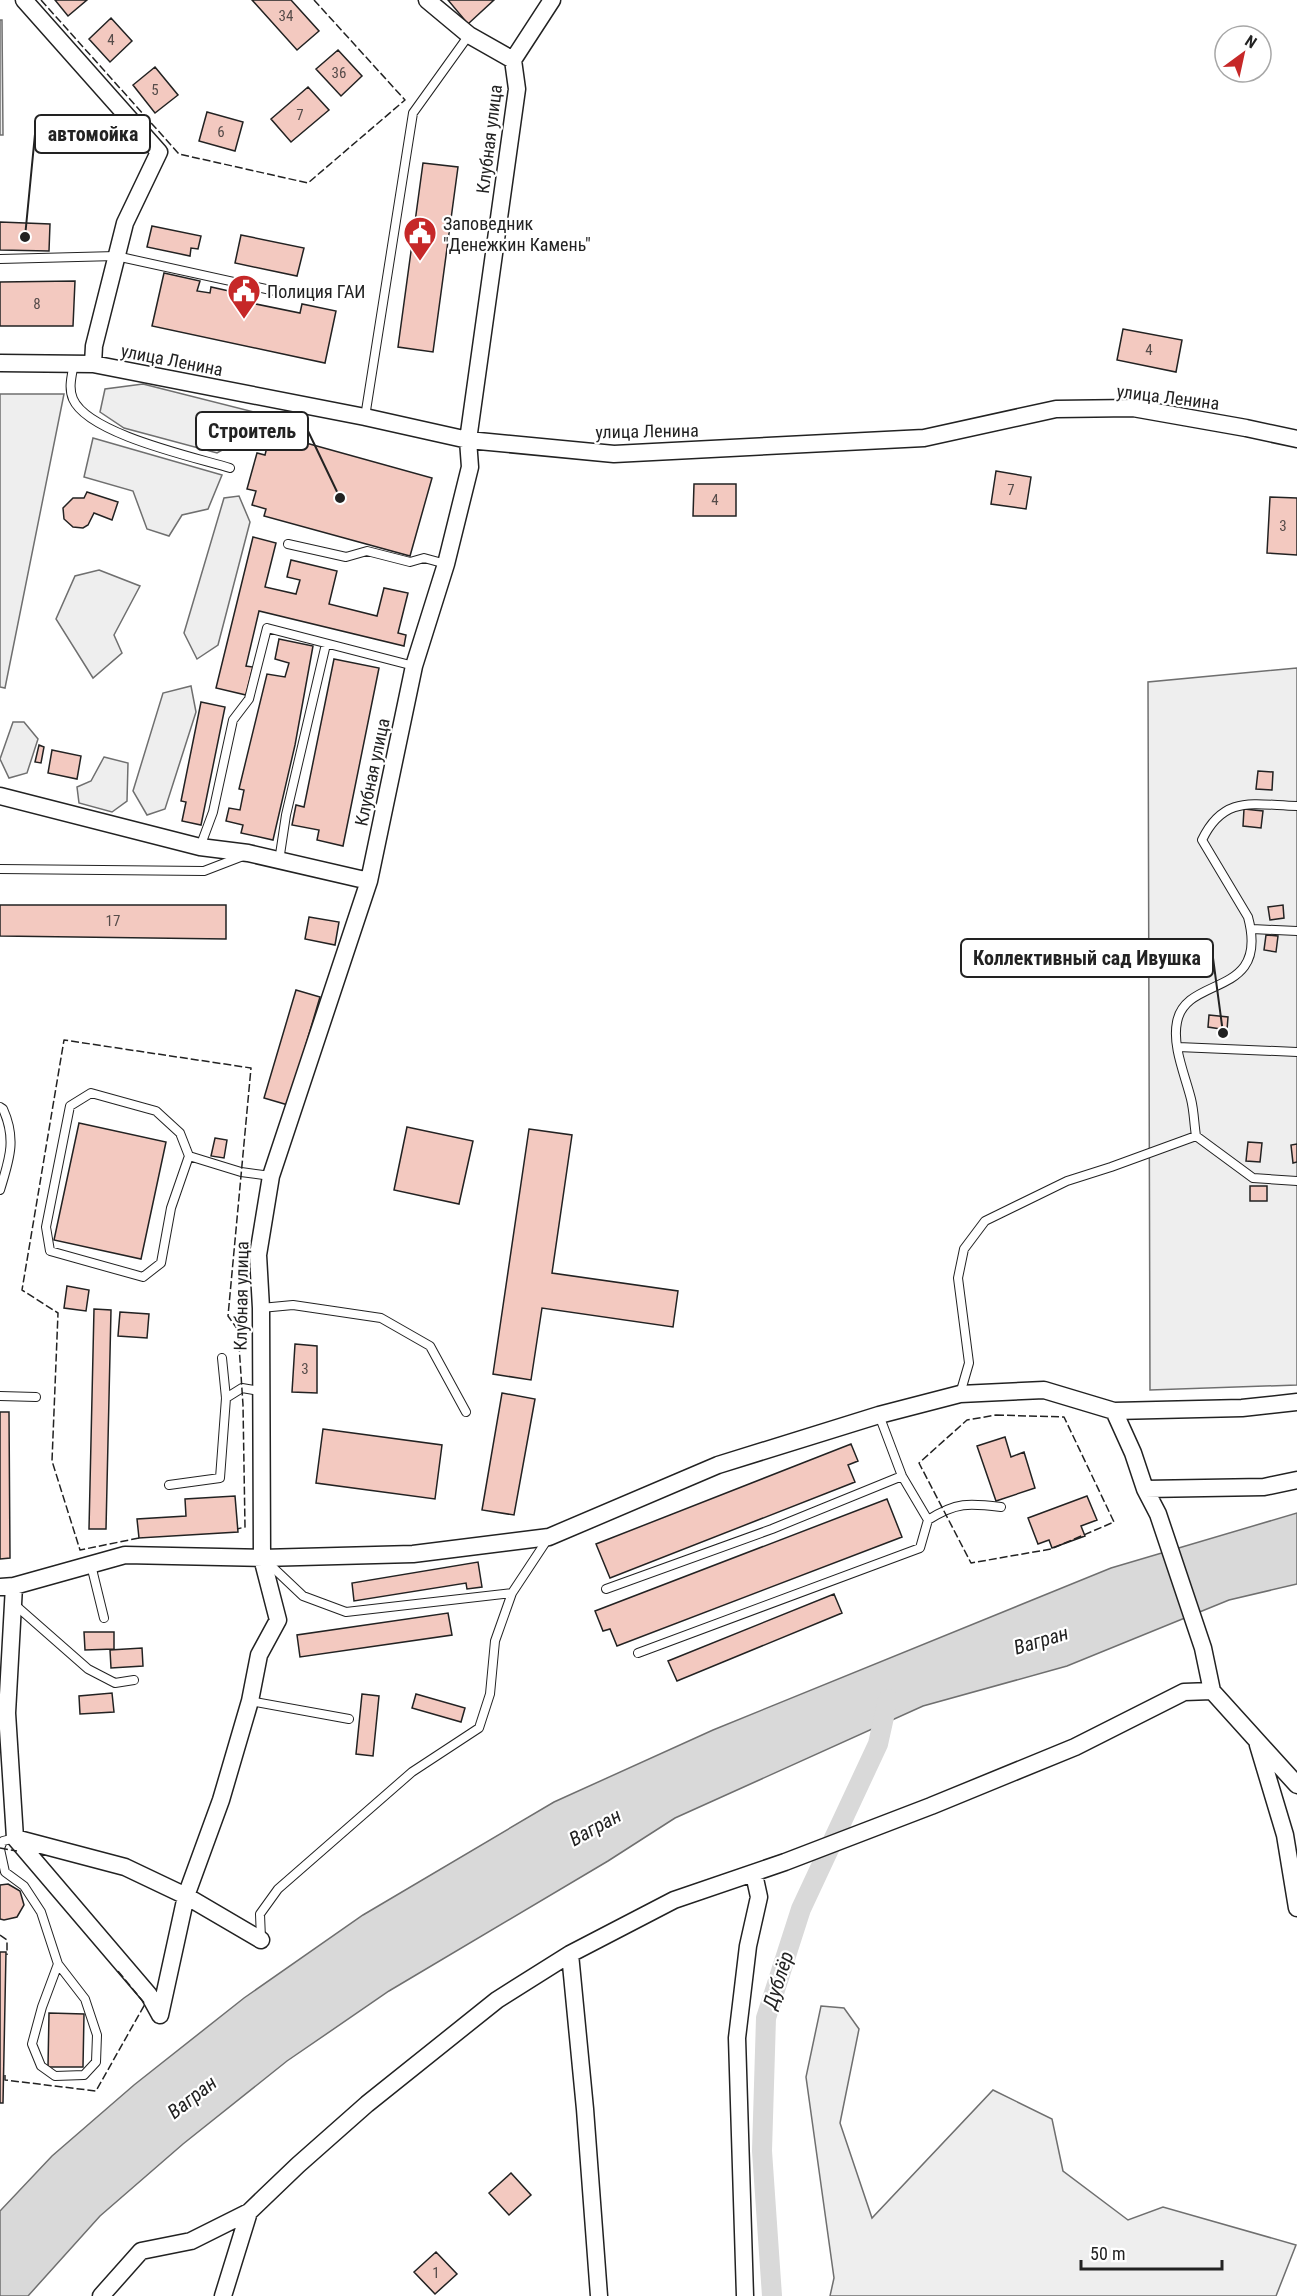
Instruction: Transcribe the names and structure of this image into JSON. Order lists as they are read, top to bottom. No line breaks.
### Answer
{"streets":{"street":["Клубная улица","улица Ленина"]},"crossings":[["Клубная улица","улица Ленина"]],"water":["Вагран","Дублёр"],"places":{"other":["автомойка","Строитель","Коллективный сад Ивушка"],"public building":["Заповедник \"Денежкин Камень\"","Полиция ГАИ"]},"house_numbers":["34","4","36","5","7","6","8","4","7","4","3","17","3","1"],"scale_bar":"50 m","north":"top right"}
